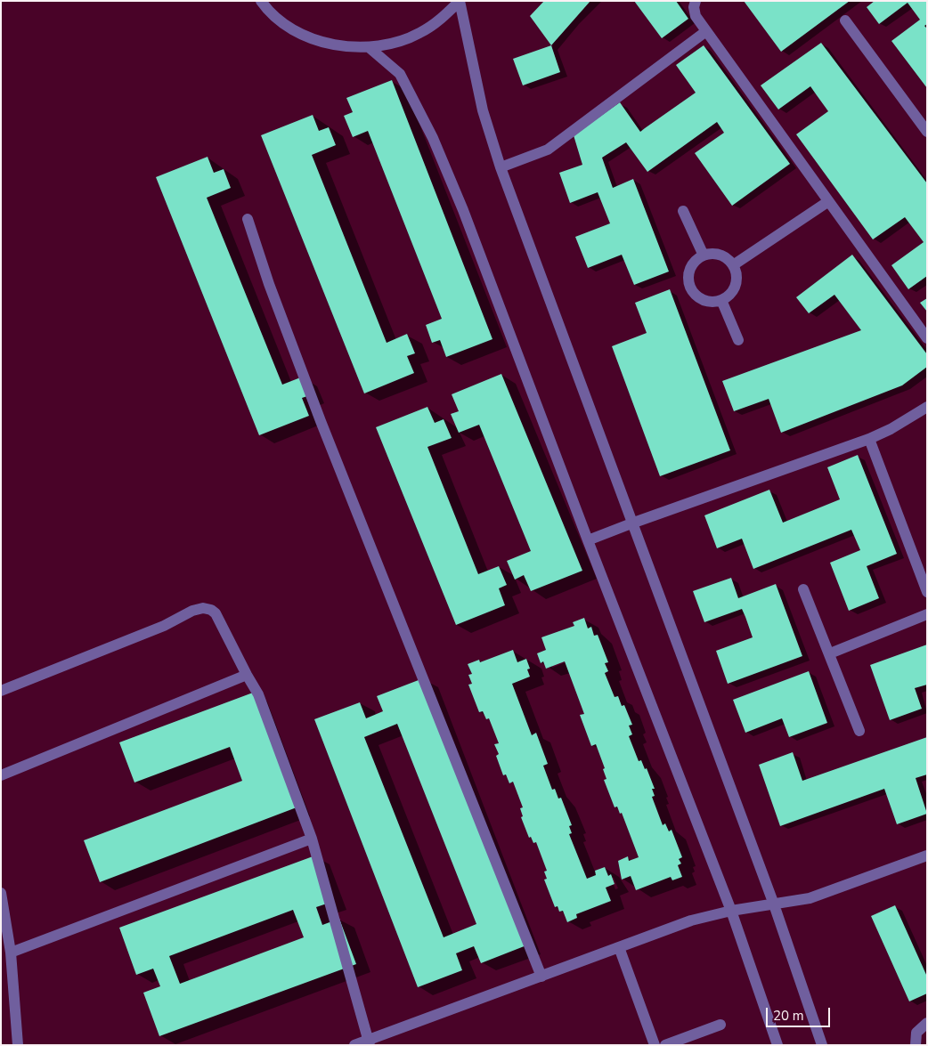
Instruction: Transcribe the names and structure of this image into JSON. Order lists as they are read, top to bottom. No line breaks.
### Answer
{"scale_bar":"20 m"}
